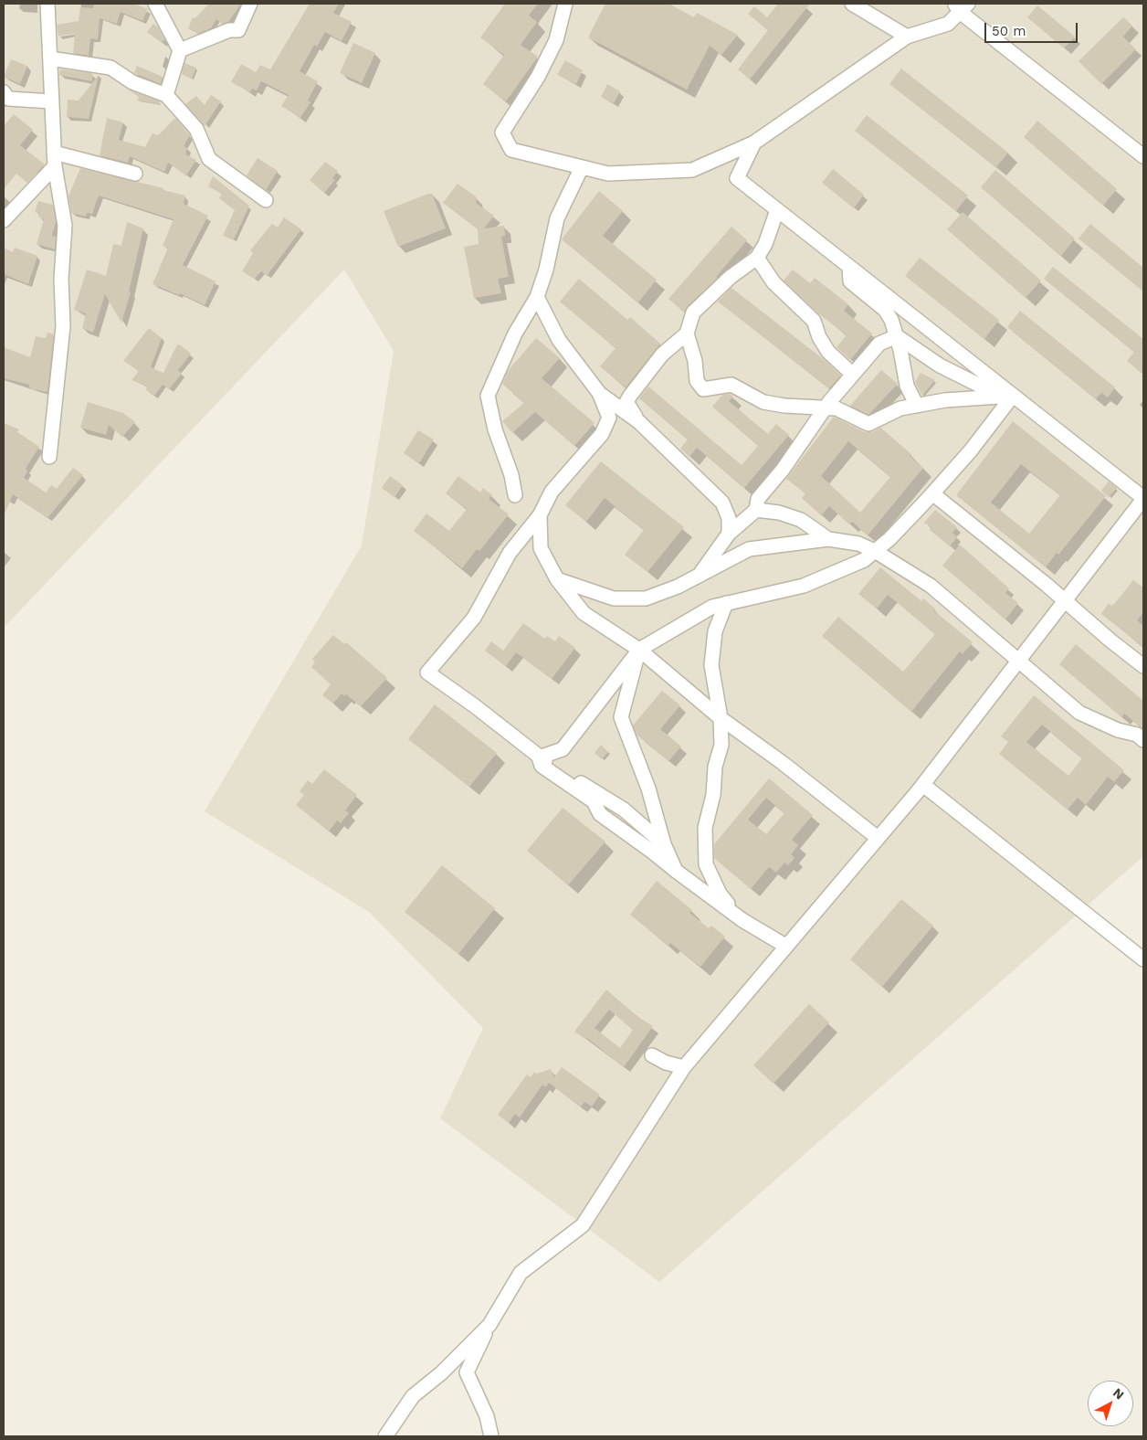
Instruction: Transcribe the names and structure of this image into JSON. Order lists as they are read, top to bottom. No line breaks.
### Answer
{"scale_bar":"50 m","north":"top right"}
